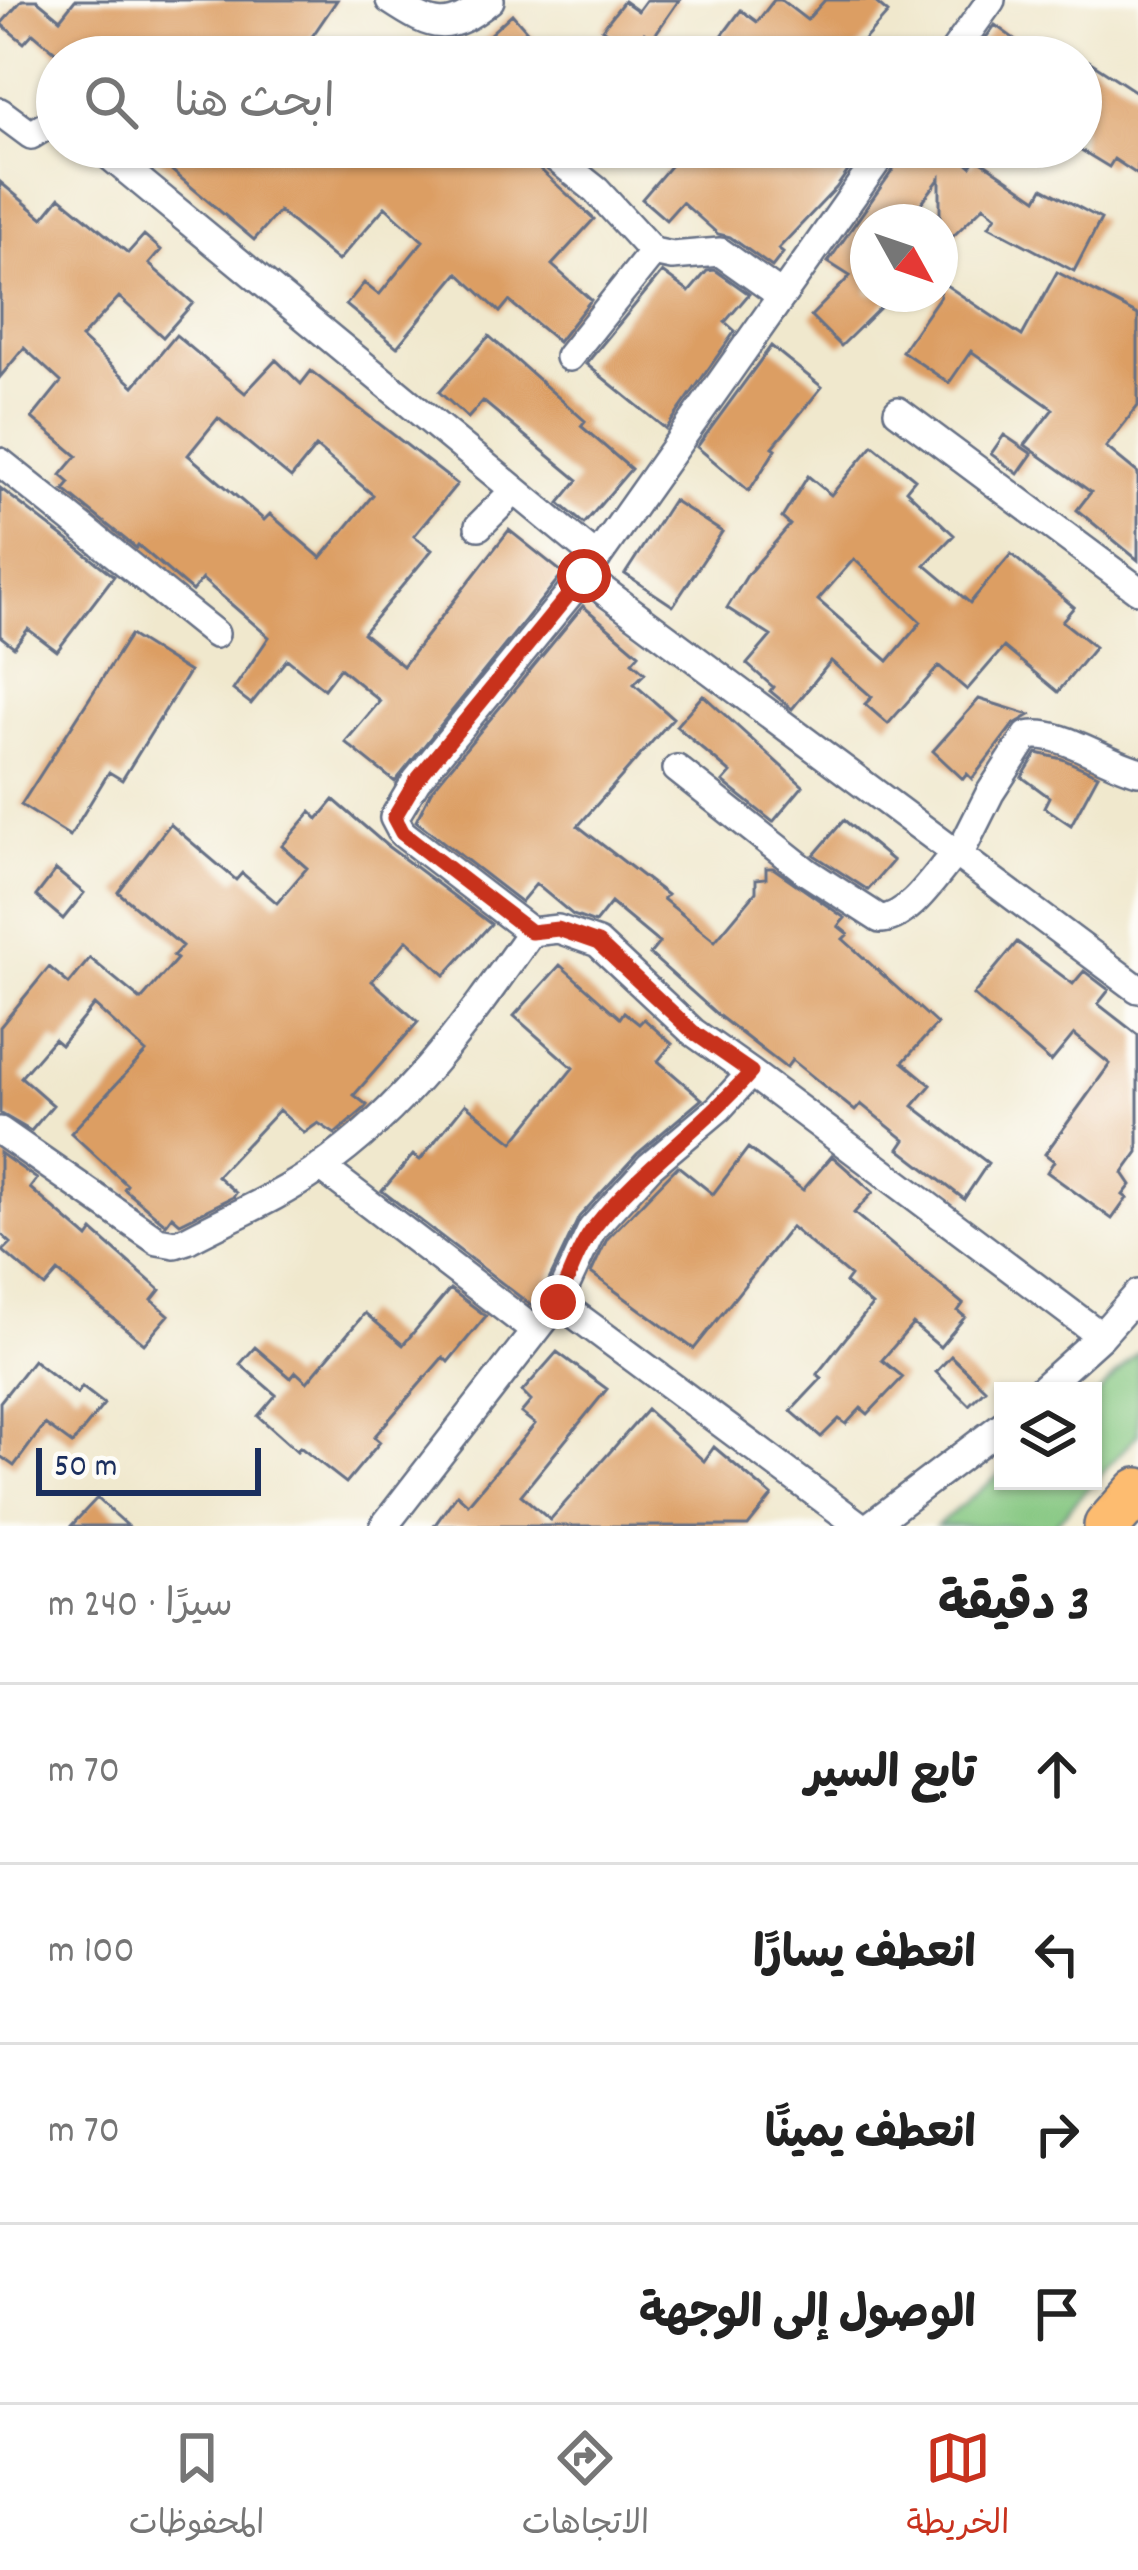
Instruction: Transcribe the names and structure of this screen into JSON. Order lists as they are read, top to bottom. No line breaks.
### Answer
{"scale_bar":"50 m","north":"bottom right","page":{"search":"ابحث هنا","scale":"50 m","heading":["3 دقيقة","سيرًا · 240 m"],"list":[["تابع السير","70 m"],["انعطف يسارًا","100 m"],["انعطف يمينًا","70 m"],"الوصول إلى الوجهة"],"nav":["الخريطة","الاتجاهات","المحفوظات"]}}
